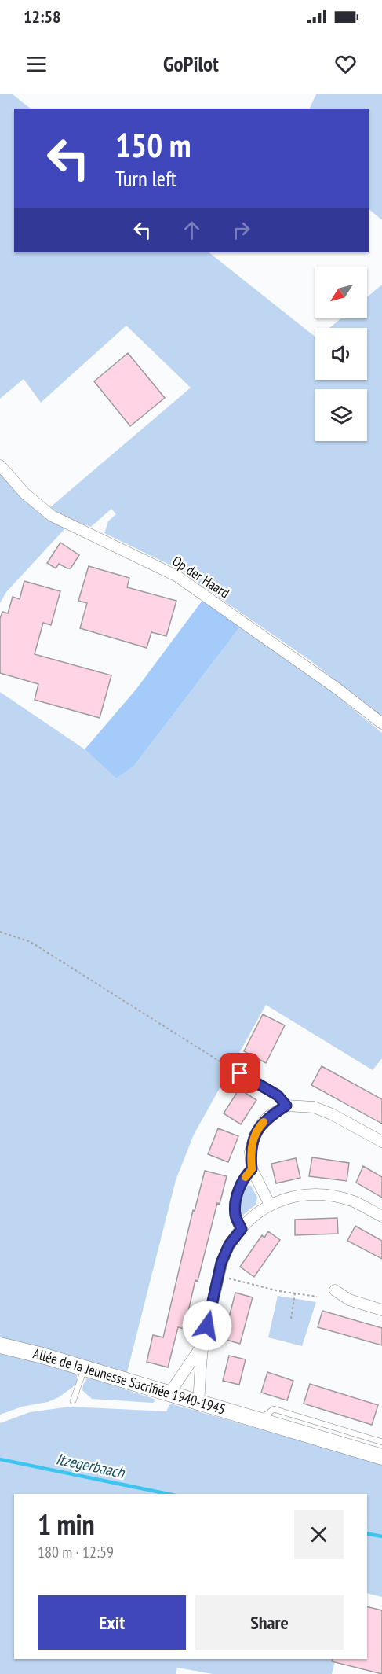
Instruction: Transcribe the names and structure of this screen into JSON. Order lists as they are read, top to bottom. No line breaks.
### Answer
{"streets":{"main road":["Allée de la Jeunesse Sacrifiée 1940-1945"],"street":["Op der Haard"]},"water":["Itzegerbaach"],"north":"bottom left","page":{"status":"12:58","header":"GoPilot","turn":["150 m","Turn left"],"heading":["1 min","180 m · 12:59"],"buttons":["Exit","Share"]}}
